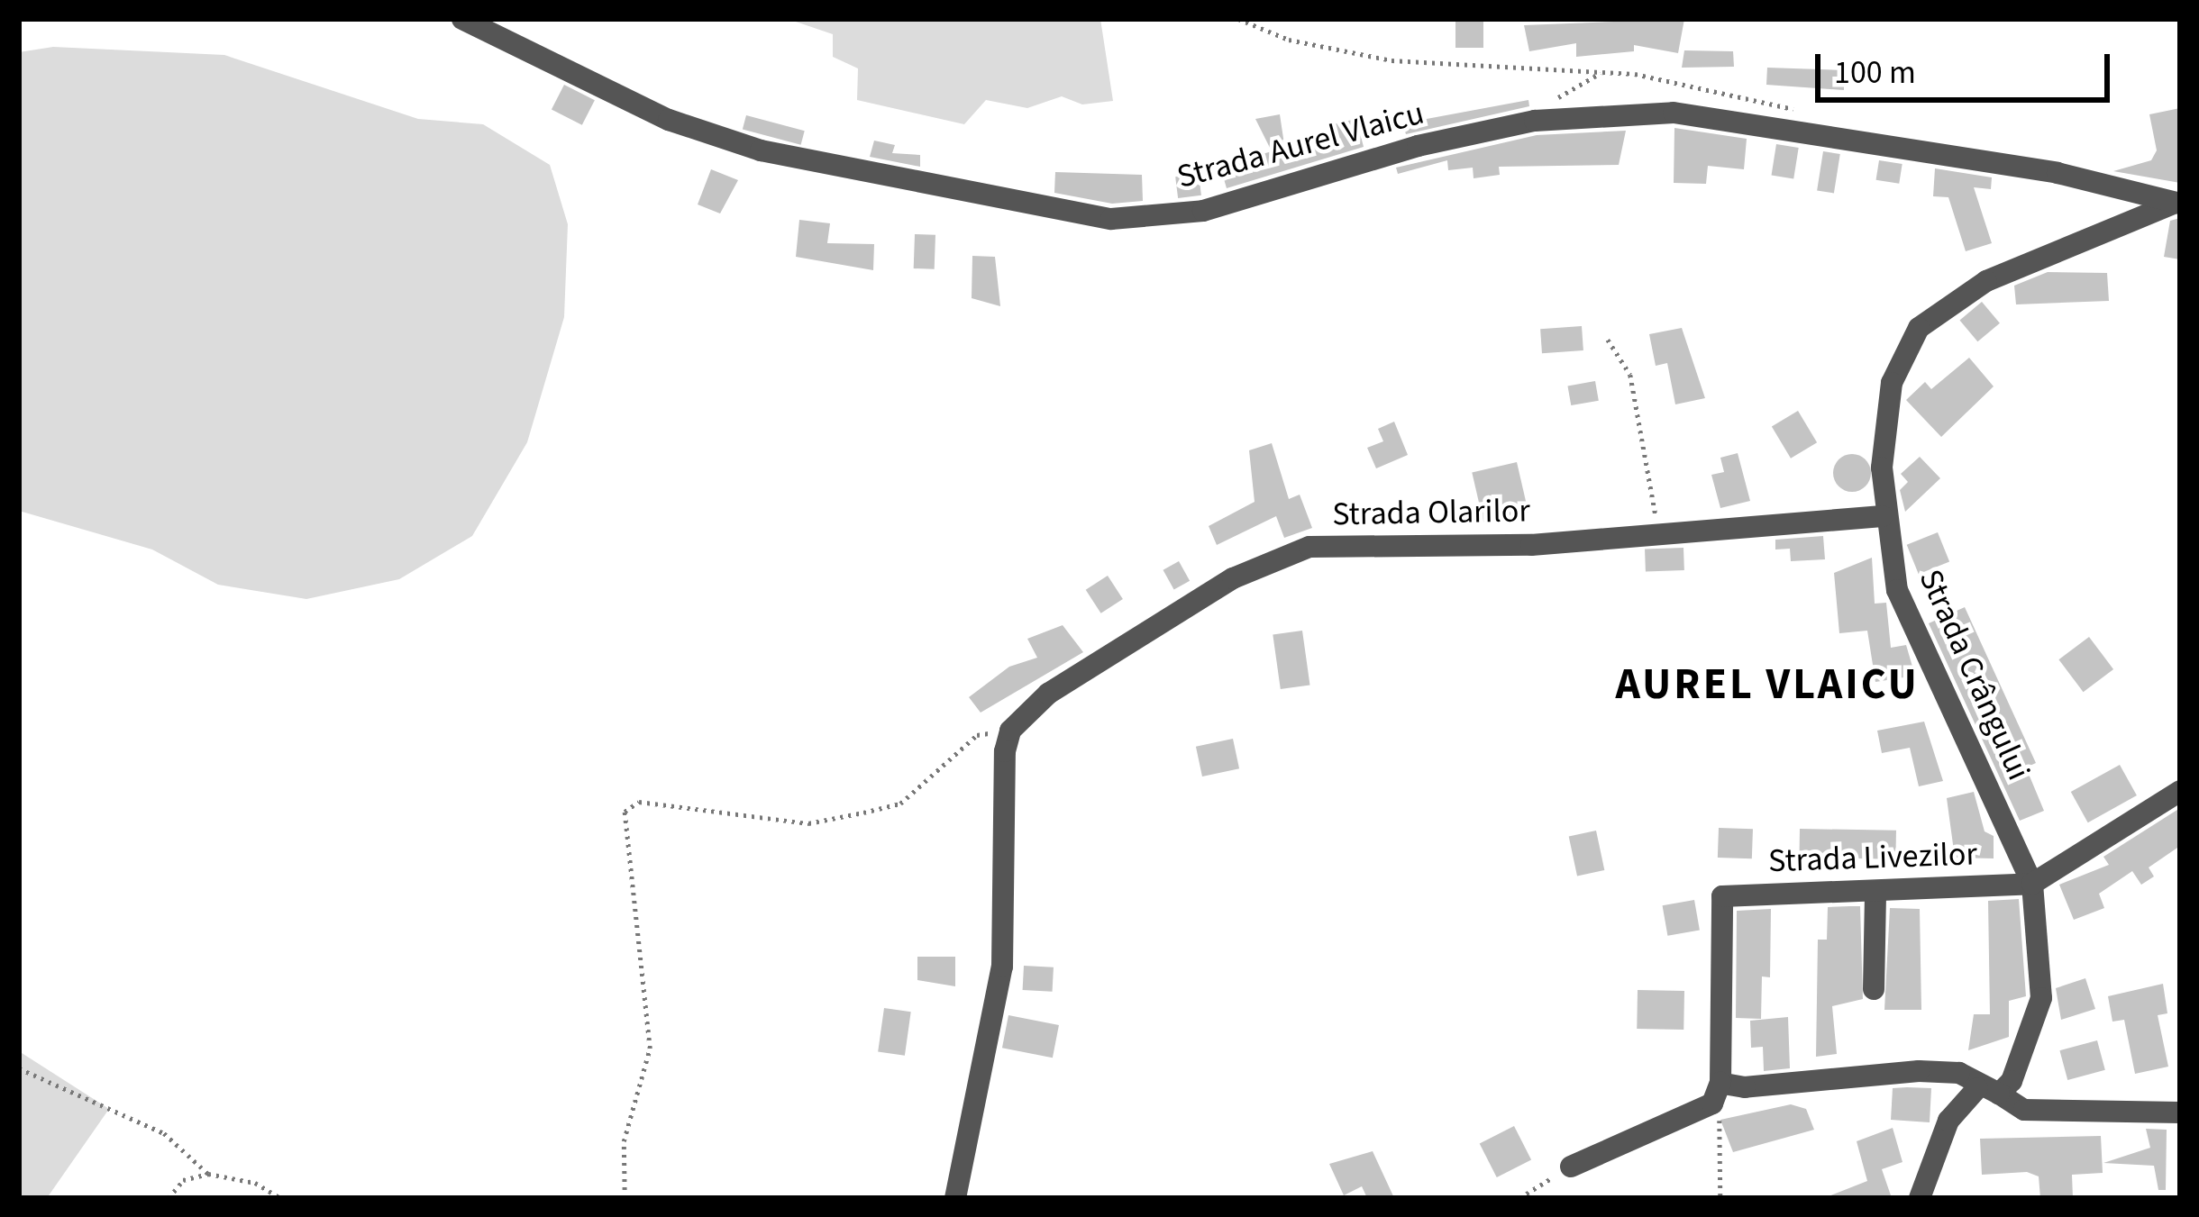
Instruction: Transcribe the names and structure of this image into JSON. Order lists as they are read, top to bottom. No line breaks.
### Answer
{"streets":{"street":["Strada Aurel Vlaicu","Strada Olarilor","Strada Crângului","Strada Livezilor"]},"crossings":[["Strada Aurel Vlaicu","Strada Crângului"],["Strada Olarilor","Strada Crângului"],["Strada Crângului","Strada Livezilor"]],"districts":["AUREL VLAICU"],"scale_bar":"100 m"}
